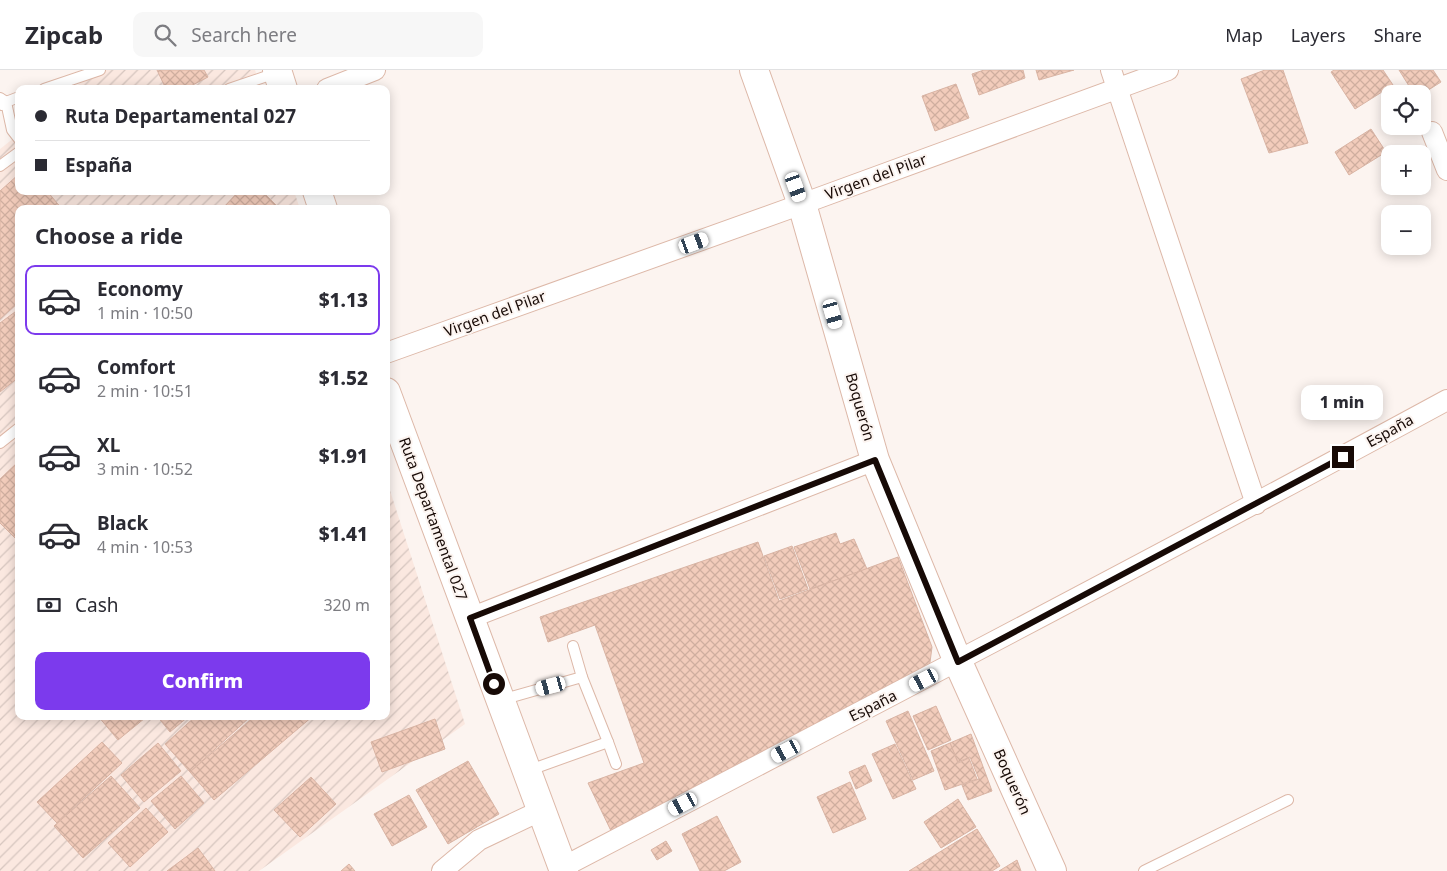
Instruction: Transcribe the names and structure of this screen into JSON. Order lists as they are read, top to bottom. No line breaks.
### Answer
{"streets":{"street":["Virgen del Pilar","Boquerón","España","Ruta Departamental 027"]},"crossings":[["Virgen del Pilar","Boquerón"],["Boquerón","España"],["España","Ruta Departamental 027"]],"page":{"header":"Zipcab","search":"Search here","nav":["Map","Layers","Share"],"map_buttons":["+","−"],"banner":["Ruta Departamental 027","España"],"heading":"Choose a ride","list":[{"name":"Economy","note":"1 min · 10:50","value":"$1.13"},{"name":"Comfort","note":"2 min · 10:51","value":"$1.52"},{"name":"XL","note":"3 min · 10:52","value":"$1.91"},{"name":"Black","note":"4 min · 10:53","value":"$1.41"}],"bubble":"1 min","pay":["Cash","320 m"],"buttons":"Confirm"}}
